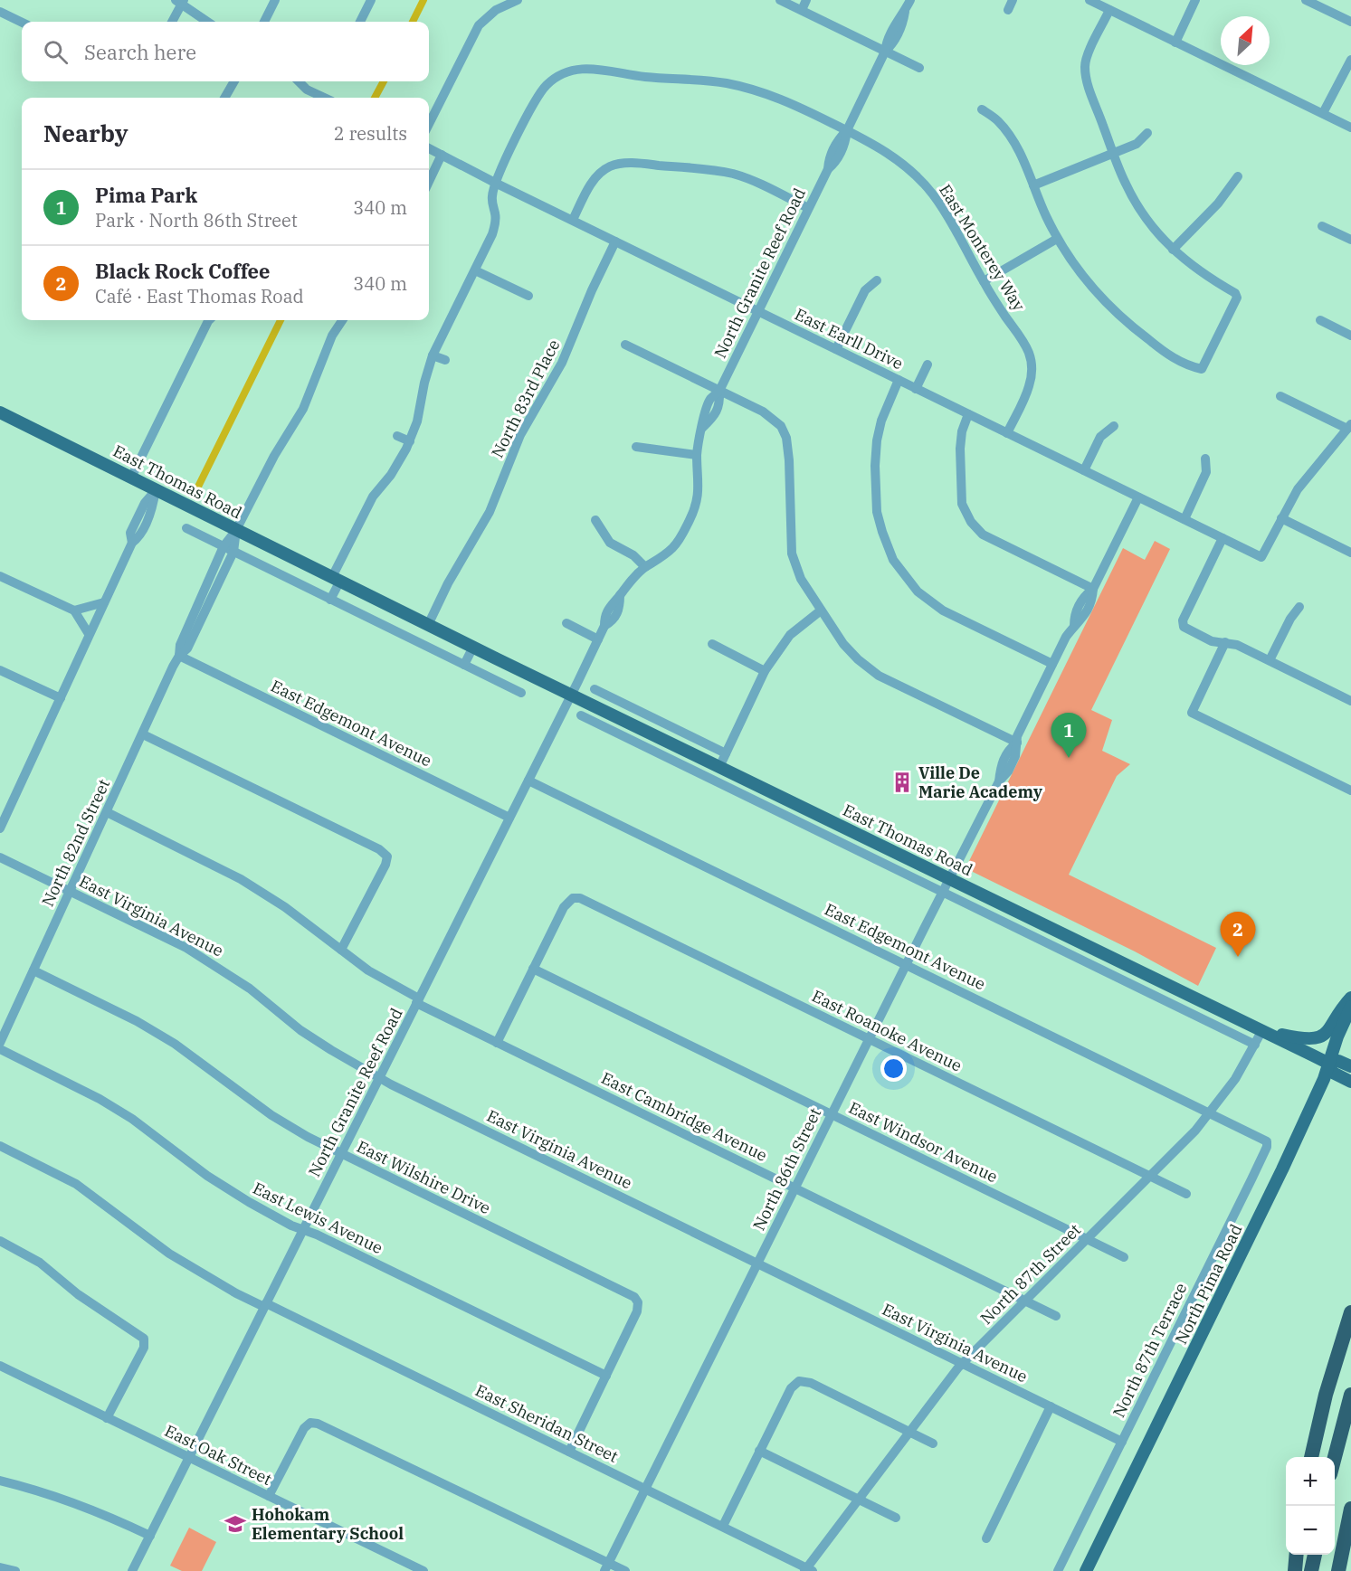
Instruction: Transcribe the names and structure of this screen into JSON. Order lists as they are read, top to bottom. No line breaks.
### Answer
{"streets":{"main road":["East Thomas Road","North Pima Road"],"street":["East Monterey Way","North Granite Reef Road","East Earll Drive","North 83rd Place","East Edgemont Avenue","North 82nd Street","East Virginia Avenue","East Roanoke Avenue","East Cambridge Avenue","East Windsor Avenue","North 86th Street","East Wilshire Drive","East Lewis Avenue","North 87th Street","North 87th Terrace","East Sheridan Street","East Oak Street"]},"crossings":[["East Monterey Way","North Granite Reef Road"],["East Monterey Way","East Earll Drive"],["North Granite Reef Road","East Earll Drive"],["North Granite Reef Road","East Thomas Road"],["North Granite Reef Road","East Edgemont Avenue"],["North Granite Reef Road","East Virginia Avenue"],["North Granite Reef Road","East Cambridge Avenue"],["North Granite Reef Road","East Wilshire Drive"],["North Granite Reef Road","East Lewis Avenue"],["North Granite Reef Road","East Sheridan Street"],["North Granite Reef Road","East Oak Street"],["East Earll Drive","North 83rd Place"],["East Earll Drive","North 86th Street"],["North 83rd Place","East Thomas Road"],["East Thomas Road","North 82nd Street"],["East Thomas Road","North 86th Street"],["East Thomas Road","North 87th Street"],["East Thomas Road","North Pima Road"],["East Edgemont Avenue","North 82nd Street"],["East Edgemont Avenue","North 86th Street"],["East Edgemont Avenue","North 87th Street"],["East Edgemont Avenue","North 87th Terrace"],["North 82nd Street","East Virginia Avenue"],["North 82nd Street","East Cambridge Avenue"],["North 82nd Street","East Wilshire Drive"],["East Virginia Avenue","North 86th Street"],["East Virginia Avenue","North 87th Street"],["East Virginia Avenue","North 87th Terrace"],["East Roanoke Avenue","East Windsor Avenue"],["East Roanoke Avenue","North 86th Street"],["East Roanoke Avenue","North 87th Street"],["East Cambridge Avenue","North 86th Street"],["East Cambridge Avenue","North 87th Street"],["East Windsor Avenue","North 86th Street"],["East Windsor Avenue","North 87th Street"],["North 86th Street","East Sheridan Street"],["East Wilshire Drive","East Lewis Avenue"],["North 87th Street","East Sheridan Street"]],"places":{"building":["Ville De Marie Academy"],"school or university":["Hohokam Elementary School"]},"north":"top right","page":{"search":"Search here","heading":["Nearby","2 results"],"list":[{"mark":"1","name":"Pima Park","note":"Park · North 86th Street","value":"340 m"},{"mark":"2","name":"Black Rock Coffee","note":"Café · East Thomas Road","value":"340 m"}],"pins":["1","2"],"map_buttons":["+","−"]}}
